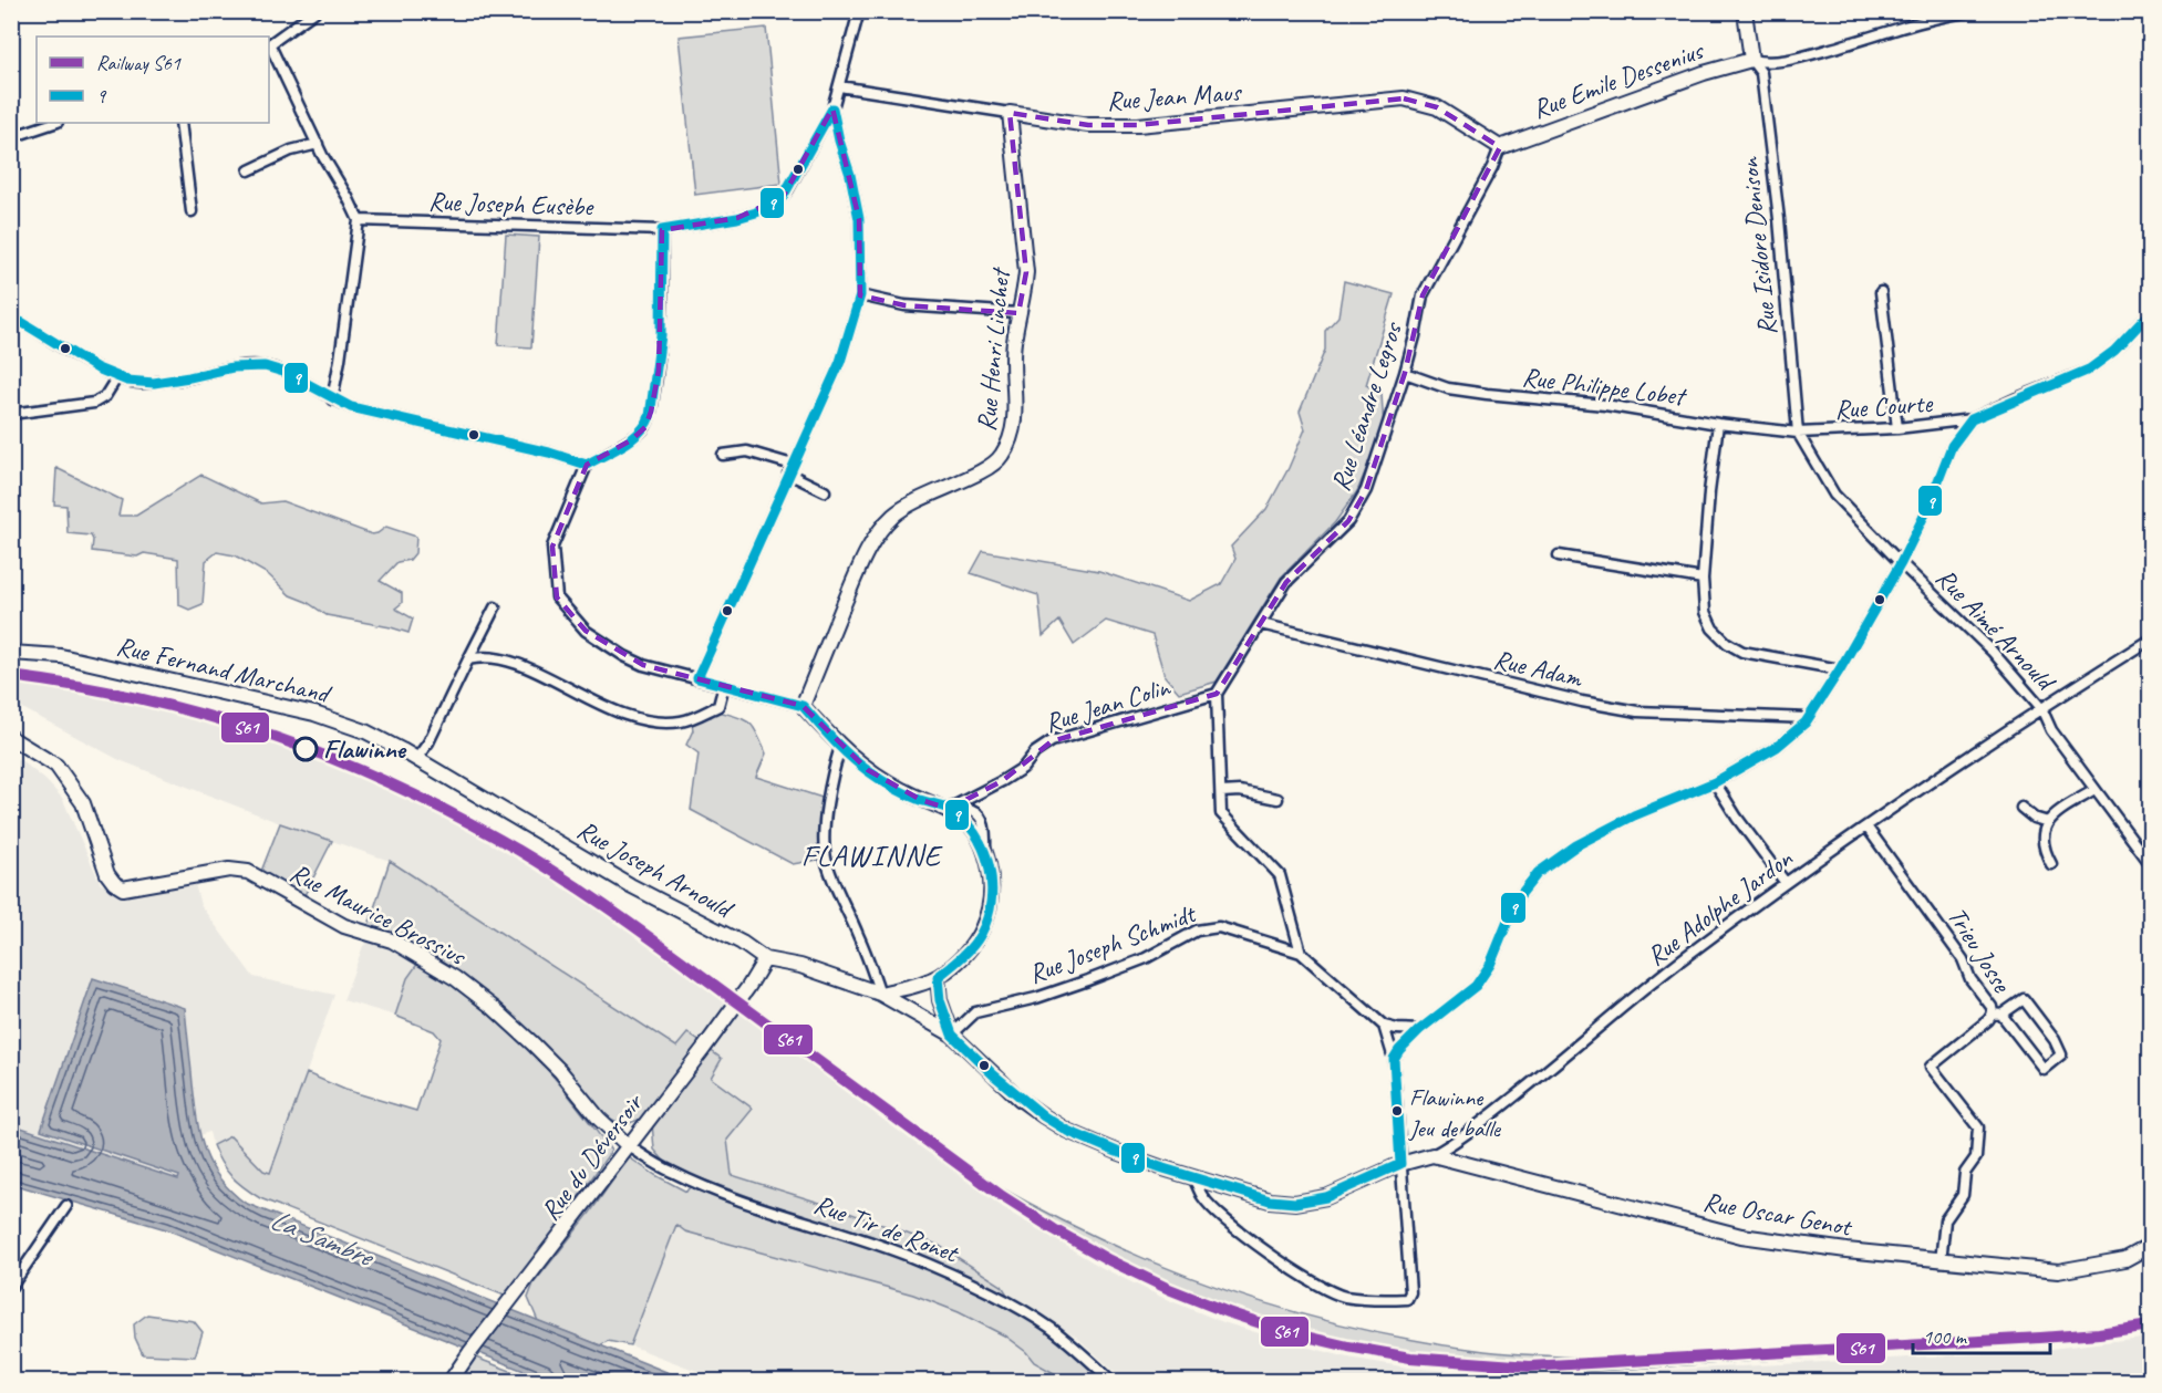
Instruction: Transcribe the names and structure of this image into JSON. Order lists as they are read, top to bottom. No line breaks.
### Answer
{"streets":{"street":["Rue Emile Dessenius","Rue Jean Maus","Rue Joseph Eusèbe","Rue Isidore Denison","Rue Henri Linchet","Rue Philippe Lobet","Rue Courte","Rue Léandre Legros","Rue Aimé Arnould","Rue Adam","Rue Fernand Marchand","Rue Jean Colin","Rue Joseph Arnould","Rue Adolphe Jardon","Rue Maurice Brossius","Rue Joseph Schmidt","Trieu Josse","Rue du Déversoir","Rue Oscar Genot","Rue Tir de Ronet"]},"crossings":[["Rue Emile Dessenius","Rue Jean Maus"],["Rue Emile Dessenius","Rue Isidore Denison"],["Rue Emile Dessenius","Rue Léandre Legros"],["Rue Jean Maus","Rue Joseph Eusèbe"],["Rue Jean Maus","Rue Henri Linchet"],["Rue Jean Maus","Rue Léandre Legros"],["Rue Isidore Denison","Rue Philippe Lobet"],["Rue Isidore Denison","Rue Courte"],["Rue Isidore Denison","Rue Aimé Arnould"],["Rue Philippe Lobet","Rue Courte"],["Rue Philippe Lobet","Rue Léandre Legros"],["Rue Philippe Lobet","Rue Aimé Arnould"],["Rue Courte","Rue Aimé Arnould"],["Rue Léandre Legros","Rue Adam"],["Rue Léandre Legros","Rue Jean Colin"],["Rue Aimé Arnould","Rue Adolphe Jardon"],["Rue Fernand Marchand","Rue Joseph Arnould"],["Rue Joseph Arnould","Rue Joseph Schmidt"],["Rue Joseph Arnould","Rue du Déversoir"],["Rue Adolphe Jardon","Trieu Josse"],["Rue Adolphe Jardon","Rue Oscar Genot"],["Rue Maurice Brossius","Rue du Déversoir"],["Rue Maurice Brossius","Rue Tir de Ronet"],["Trieu Josse","Rue Oscar Genot"],["Rue du Déversoir","Rue Tir de Ronet"]],"districts":["FLAWINNE"],"water":["La Sambre"],"places":["Flawinne","Flawinne Jeu de balle"],"lines":["transit line 9","rail line S61"],"legend":["Railway S61","9"],"scale_bar":"100 m"}
